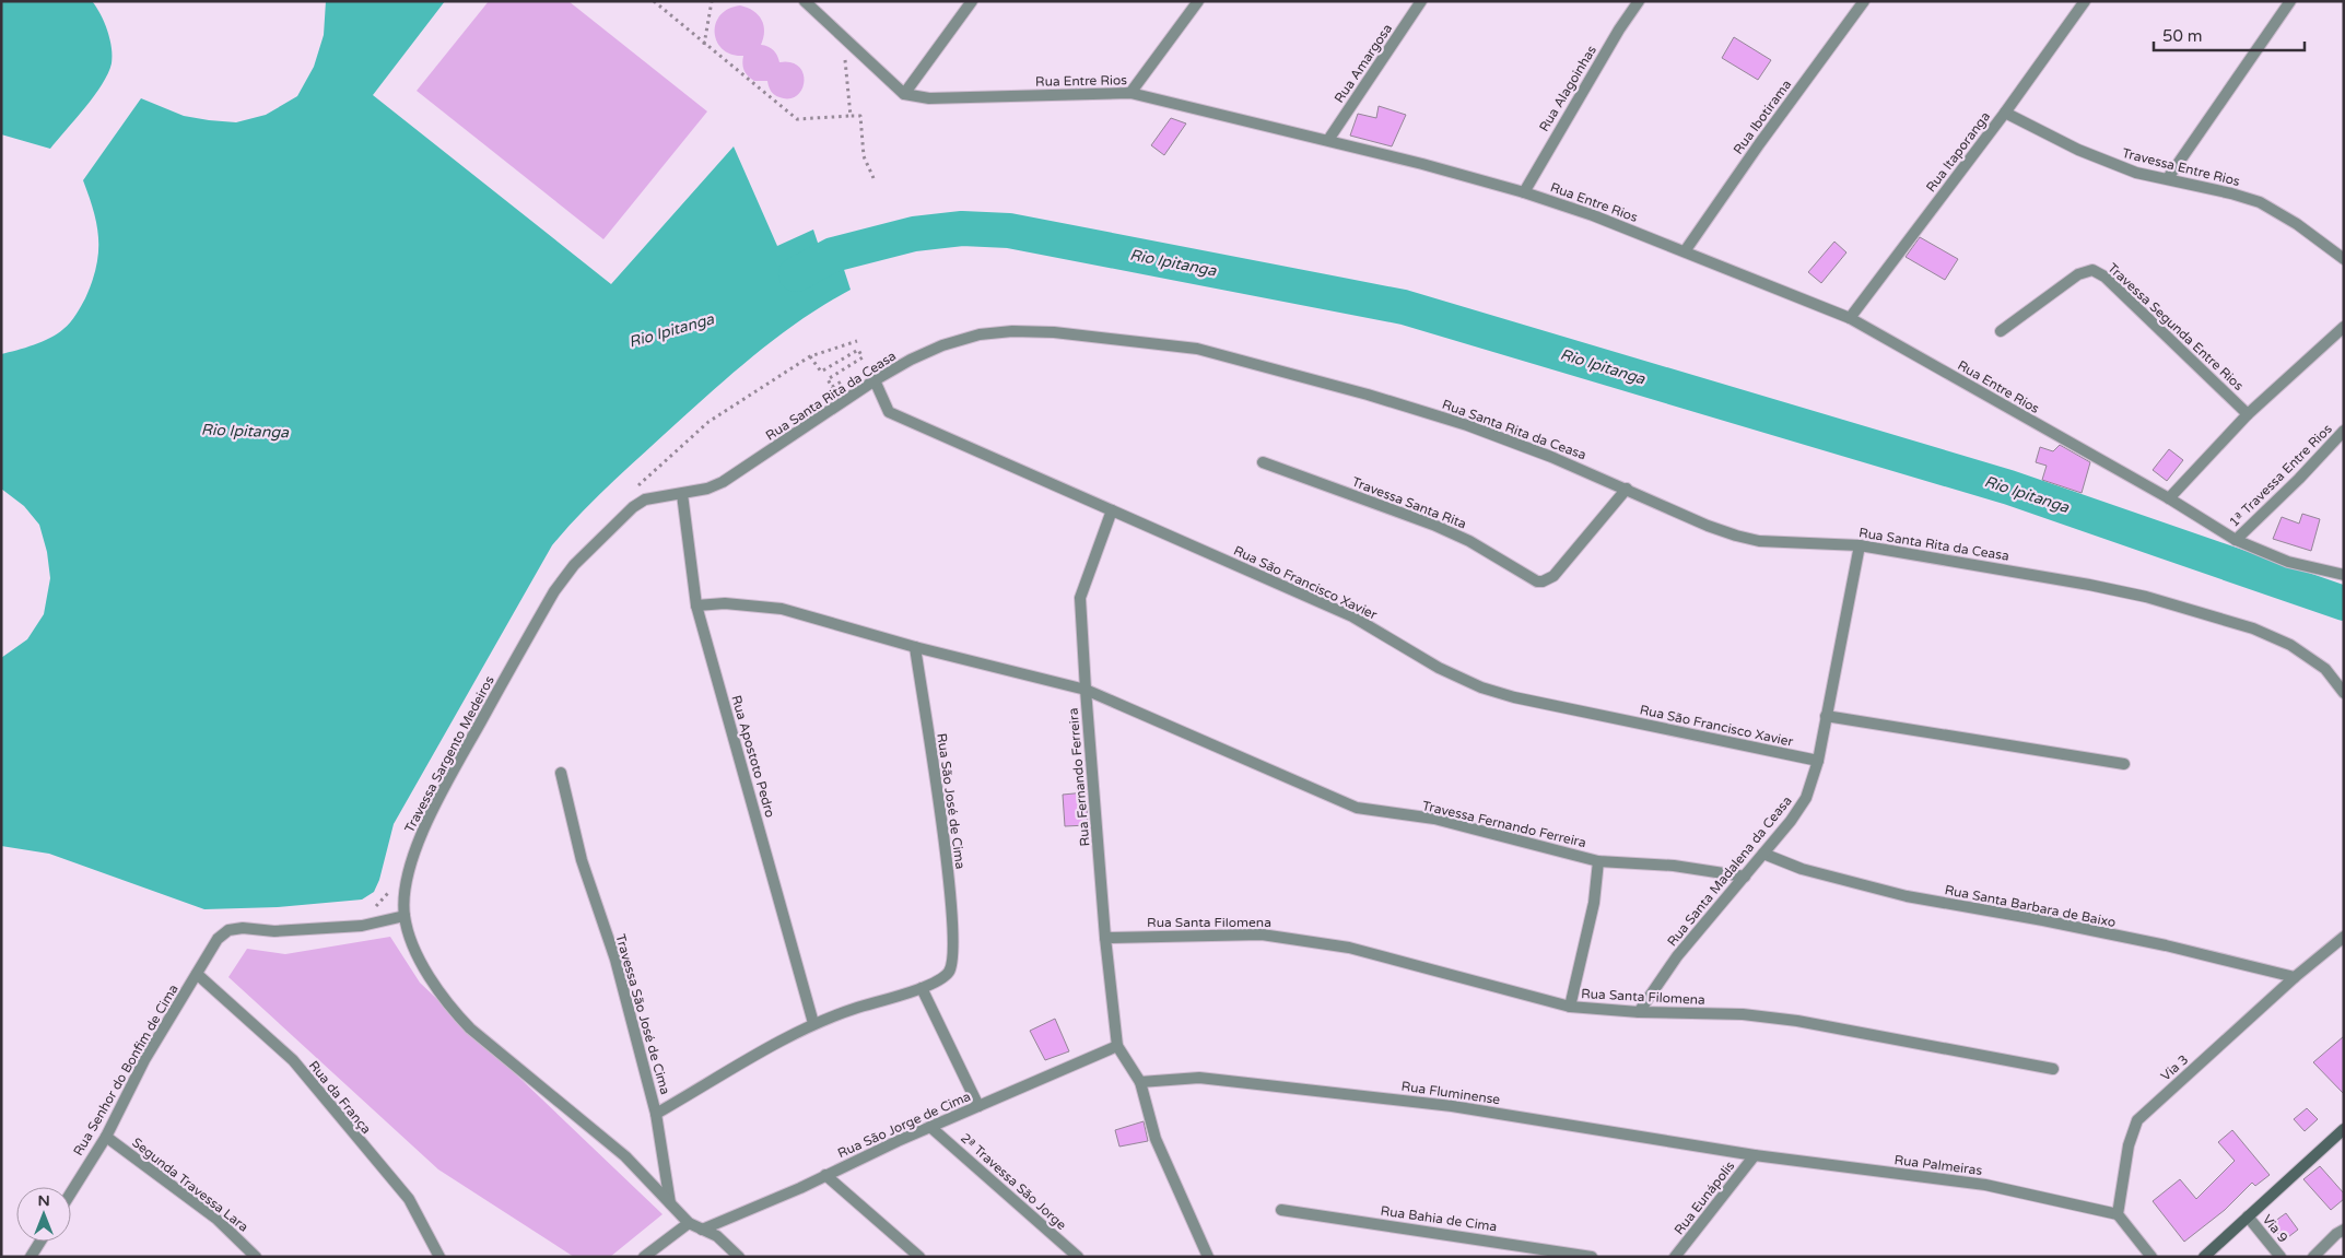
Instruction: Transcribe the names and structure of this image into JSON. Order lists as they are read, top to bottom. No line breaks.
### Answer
{"streets":{"street":["Rua Amargosa","Rua Entre Rios","Rua Alagoinhas","Rua Ibotirama","Rua Itaporanga","Travessa Entre Rios","Travessa Segunda Entre Rios","Rua Santa Rita da Ceasa","1ª Travessa Entre Rios","Travessa Santa Rita","Rua São Francisco Xavier","Travessa Sargento Medeiros","Rua Apostoto Pedro","Rua Fernando Ferreira","Rua São José de Cima","Travessa Fernando Ferreira","Rua Santa Madalena da Ceasa","Rua Santa Barbara de Baixo","Rua Santa Filomena","Travessa São José de Cima","Via 3","Rua Senhor do Bonfim de Cima","Rua Fluminense","Rua da França","Rua São Jorge de Cima","Rua Palmeiras","2ª Travessa São Jorge","Segunda Travessa Lara","Rua Eunápolis","Rua Bahia de Cima","Via 9"]},"crossings":[["Rua Amargosa","Rua Entre Rios"],["Rua Entre Rios","Rua Alagoinhas"],["Rua Entre Rios","Rua Ibotirama"],["Rua Entre Rios","Rua Itaporanga"],["Rua Entre Rios","1ª Travessa Entre Rios"],["Rua Itaporanga","Travessa Entre Rios"],["Rua Santa Rita da Ceasa","Travessa Santa Rita"],["Rua Santa Rita da Ceasa","Rua São Francisco Xavier"],["Rua Santa Rita da Ceasa","Travessa Sargento Medeiros"],["Rua Santa Rita da Ceasa","Rua Apostoto Pedro"],["Rua Santa Rita da Ceasa","Rua Santa Madalena da Ceasa"],["Rua São Francisco Xavier","Rua Fernando Ferreira"],["Rua São Francisco Xavier","Rua Santa Madalena da Ceasa"],["Travessa Sargento Medeiros","Rua Apostoto Pedro"],["Travessa Sargento Medeiros","Travessa São José de Cima"],["Travessa Sargento Medeiros","Rua Senhor do Bonfim de Cima"],["Travessa Sargento Medeiros","Rua São Jorge de Cima"],["Rua Fernando Ferreira","Travessa Fernando Ferreira"],["Rua Fernando Ferreira","Rua Santa Filomena"],["Rua Fernando Ferreira","Rua São Jorge de Cima"],["Travessa Fernando Ferreira","Rua Santa Madalena da Ceasa"],["Rua Santa Madalena da Ceasa","Rua Santa Barbara de Baixo"],["Rua Santa Madalena da Ceasa","Rua Santa Filomena"],["Rua Santa Barbara de Baixo","Via 3"],["Via 3","Rua Palmeiras"],["Rua Senhor do Bonfim de Cima","Rua da França"],["Rua Senhor do Bonfim de Cima","Segunda Travessa Lara"],["Rua Fluminense","Rua Palmeiras"],["Rua Fluminense","Rua Eunápolis"],["Rua São Jorge de Cima","2ª Travessa São Jorge"],["Rua Palmeiras","Rua Eunápolis"]],"water":["Rio Ipitanga"],"scale_bar":"50 m","north":"top"}
